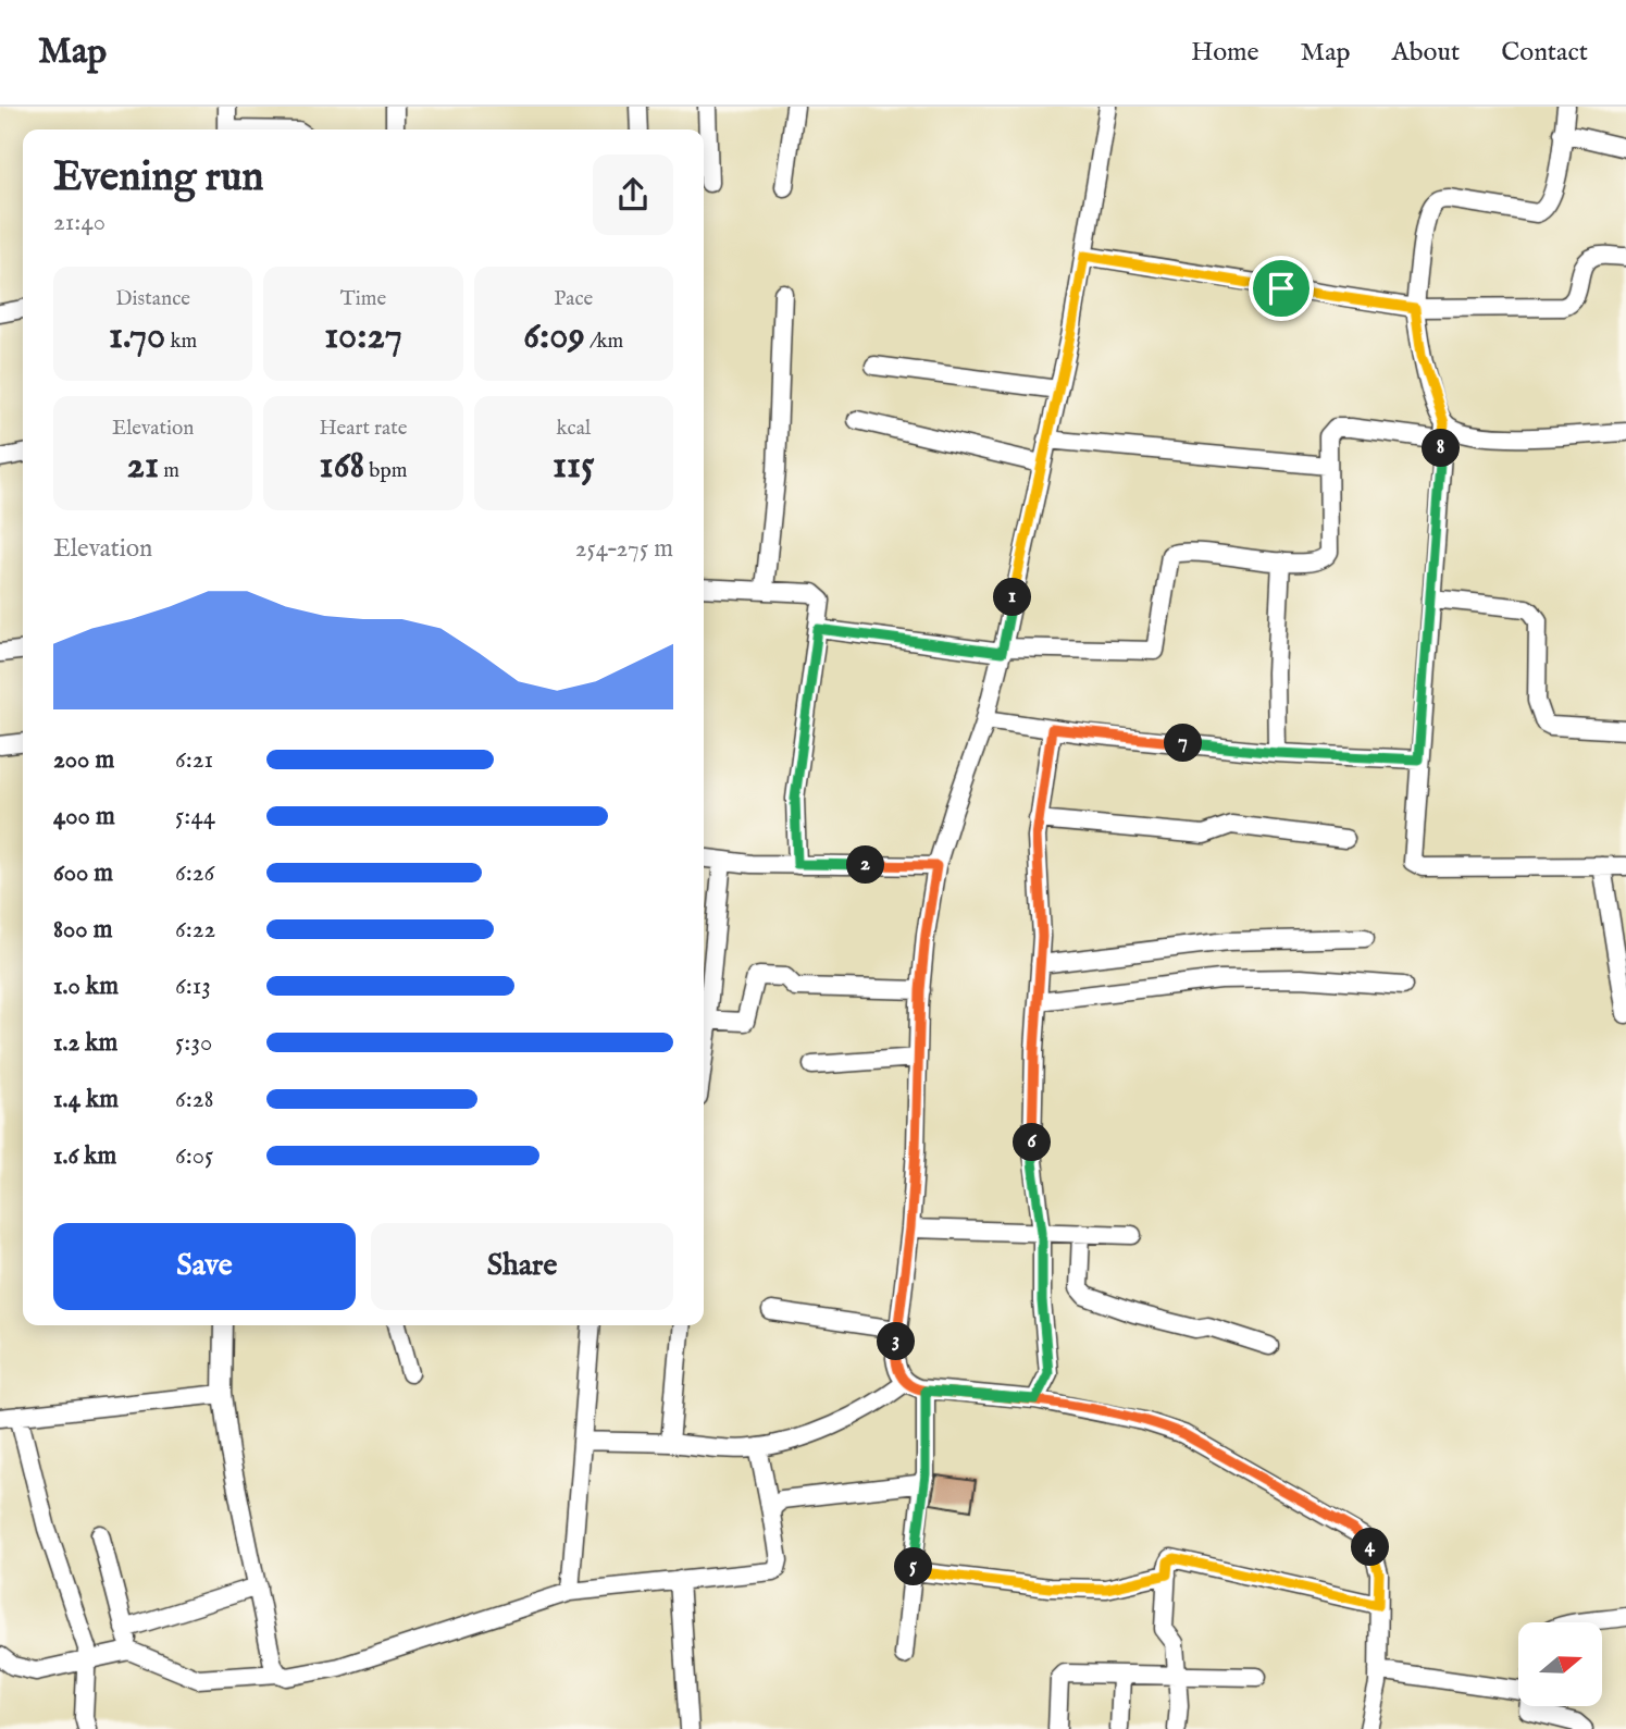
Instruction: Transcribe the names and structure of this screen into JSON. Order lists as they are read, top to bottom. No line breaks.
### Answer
{"north":"right","page":{"header":"Map","nav":["Home","Map","About","Contact"],"heading":["Evening run","21:40"],"stats":[["Distance","1.70 km"],["Time","10:27"],["Pace","6:09 /km"],["Elevation","21 m"],["Heart rate","168 bpm"],["kcal","115"]],"pins":["8","1","7","2","6","3","4","5"],"chart":["Elevation","254–275 m"],"list":[{"name":"200 m","note":"6:21"},{"name":"400 m","note":"5:44"},{"name":"600 m","note":"6:26"},{"name":"800 m","note":"6:22"},{"name":"1.0 km","note":"6:13"},{"name":"1.2 km","note":"5:30"},{"name":"1.4 km","note":"6:28"},{"name":"1.6 km","note":"6:05"}],"buttons":["Save","Share"]}}
